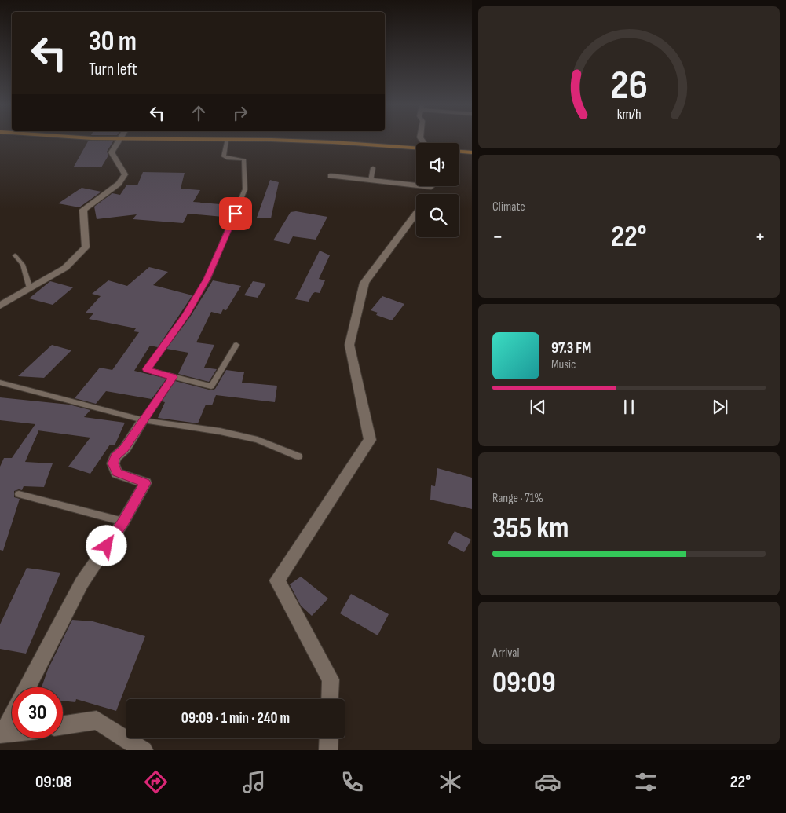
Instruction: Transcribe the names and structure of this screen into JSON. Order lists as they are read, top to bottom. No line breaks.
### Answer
{"page":{"turn":["30 m","Turn left"],"tile":["Climate",["Range · 71%","355 km"],["Arrival","09:09"]],"heat":["−","22°","+"],"song":["97.3 FM","Music"],"limit":"30","trip":"09:09 · 1 min · 240 m","tabs":["09:08","22°"],"gauge":["26","km/h"]}}
